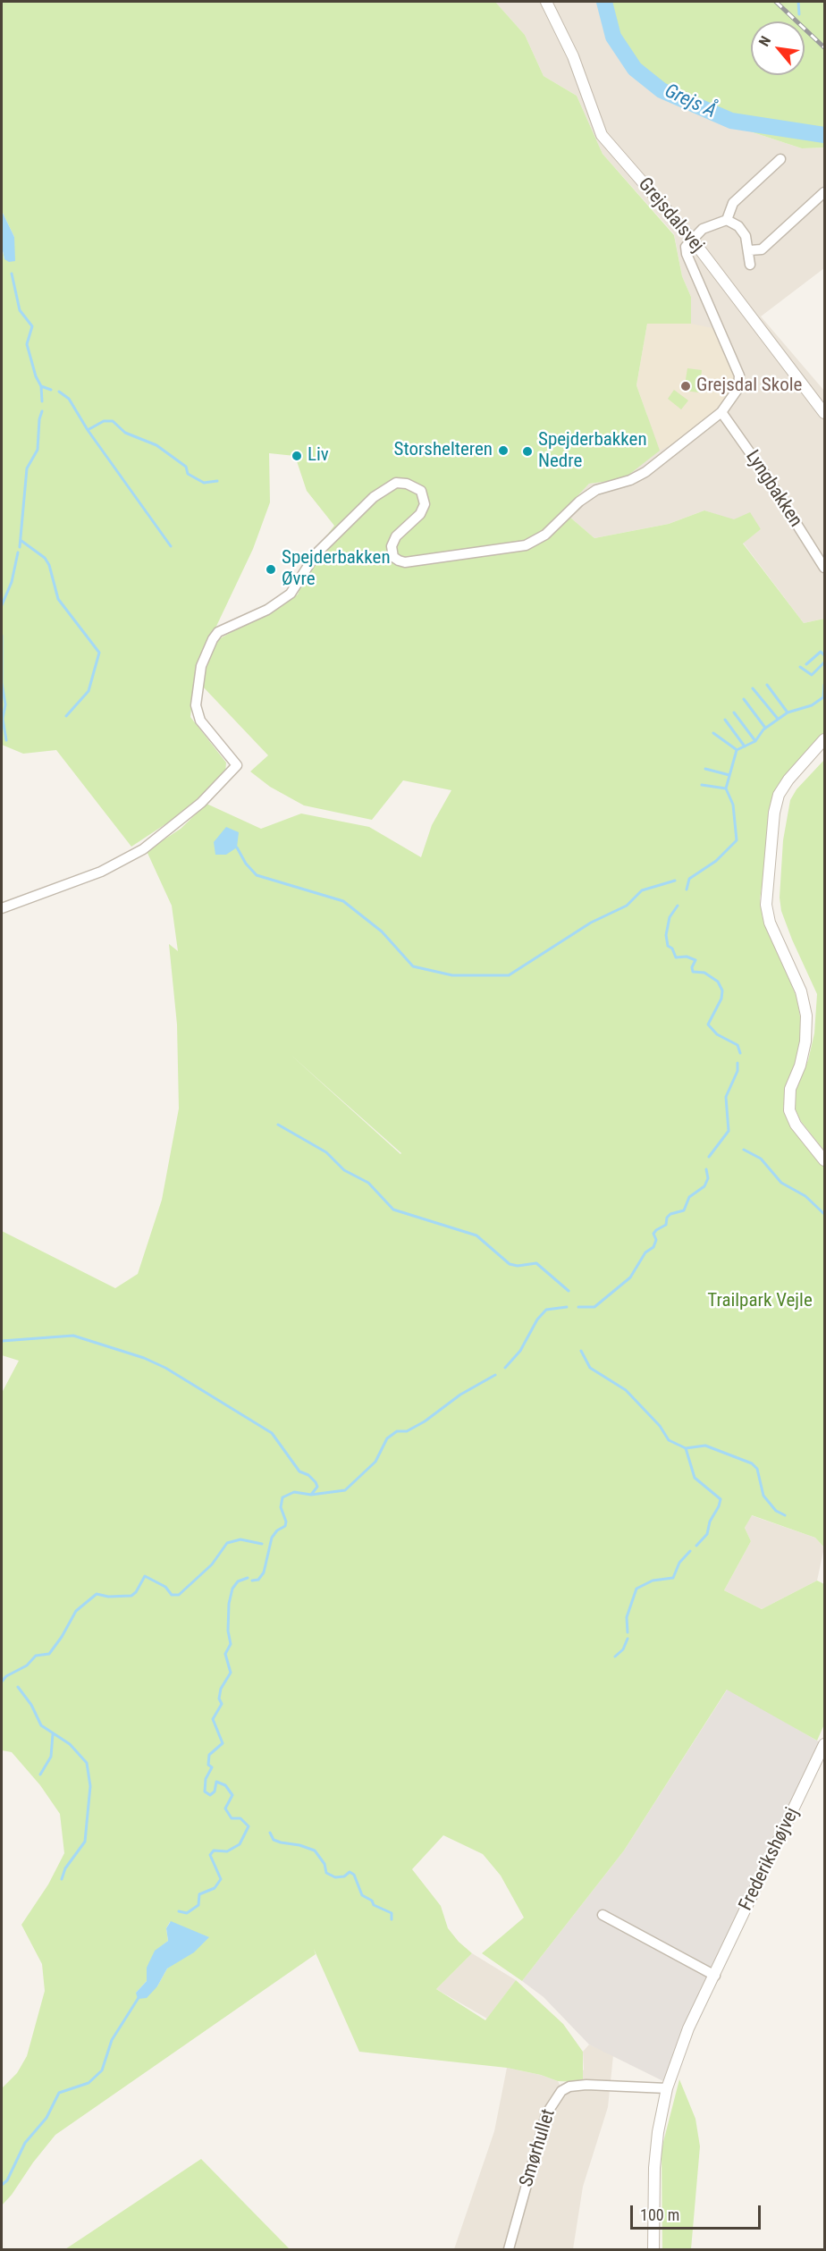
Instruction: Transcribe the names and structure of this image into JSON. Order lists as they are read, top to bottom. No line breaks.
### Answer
{"streets":{"street":["Grejsdalsvej","Lyngbakken","Frederikshøjvej","Smørhullet"]},"crossings":[["Frederikshøjvej","Smørhullet"]],"water":["Grejs Å"],"parks":["Trailpark Vejle"],"places":["Grejsdal Skole","Storshelteren","Spejderbakken Nedre","Liv","Spejderbakken Øvre"],"scale_bar":"100 m","north":"top left"}
